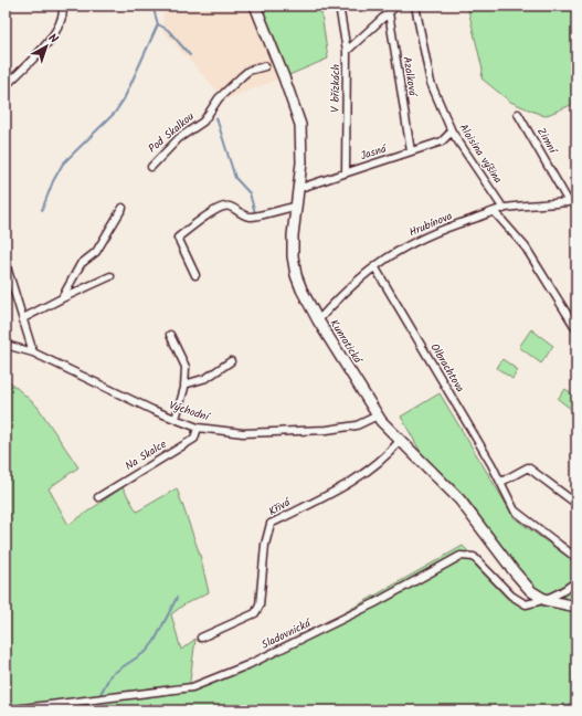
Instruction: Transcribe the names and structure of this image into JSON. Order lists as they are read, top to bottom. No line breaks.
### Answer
{"streets":{"street":["Azalková","V břízkách","Pod Skalkou","Zimní","Jasná","Aloisina výšina","Hrubínova","Kunratická","Olbrachtova","Východní","Na Skalce","Křivá","Sladovnická"]},"crossings":[["Azalková","Jasná"],["V břízkách","Jasná"],["Zimní","Hrubínova"],["Jasná","Aloisina výšina"],["Jasná","Kunratická"],["Aloisina výšina","Hrubínova"],["Hrubínova","Kunratická"],["Hrubínova","Olbrachtova"],["Kunratická","Východní"],["Kunratická","Křivá"],["Kunratická","Sladovnická"],["Východní","Na Skalce"]],"north":"top right"}
